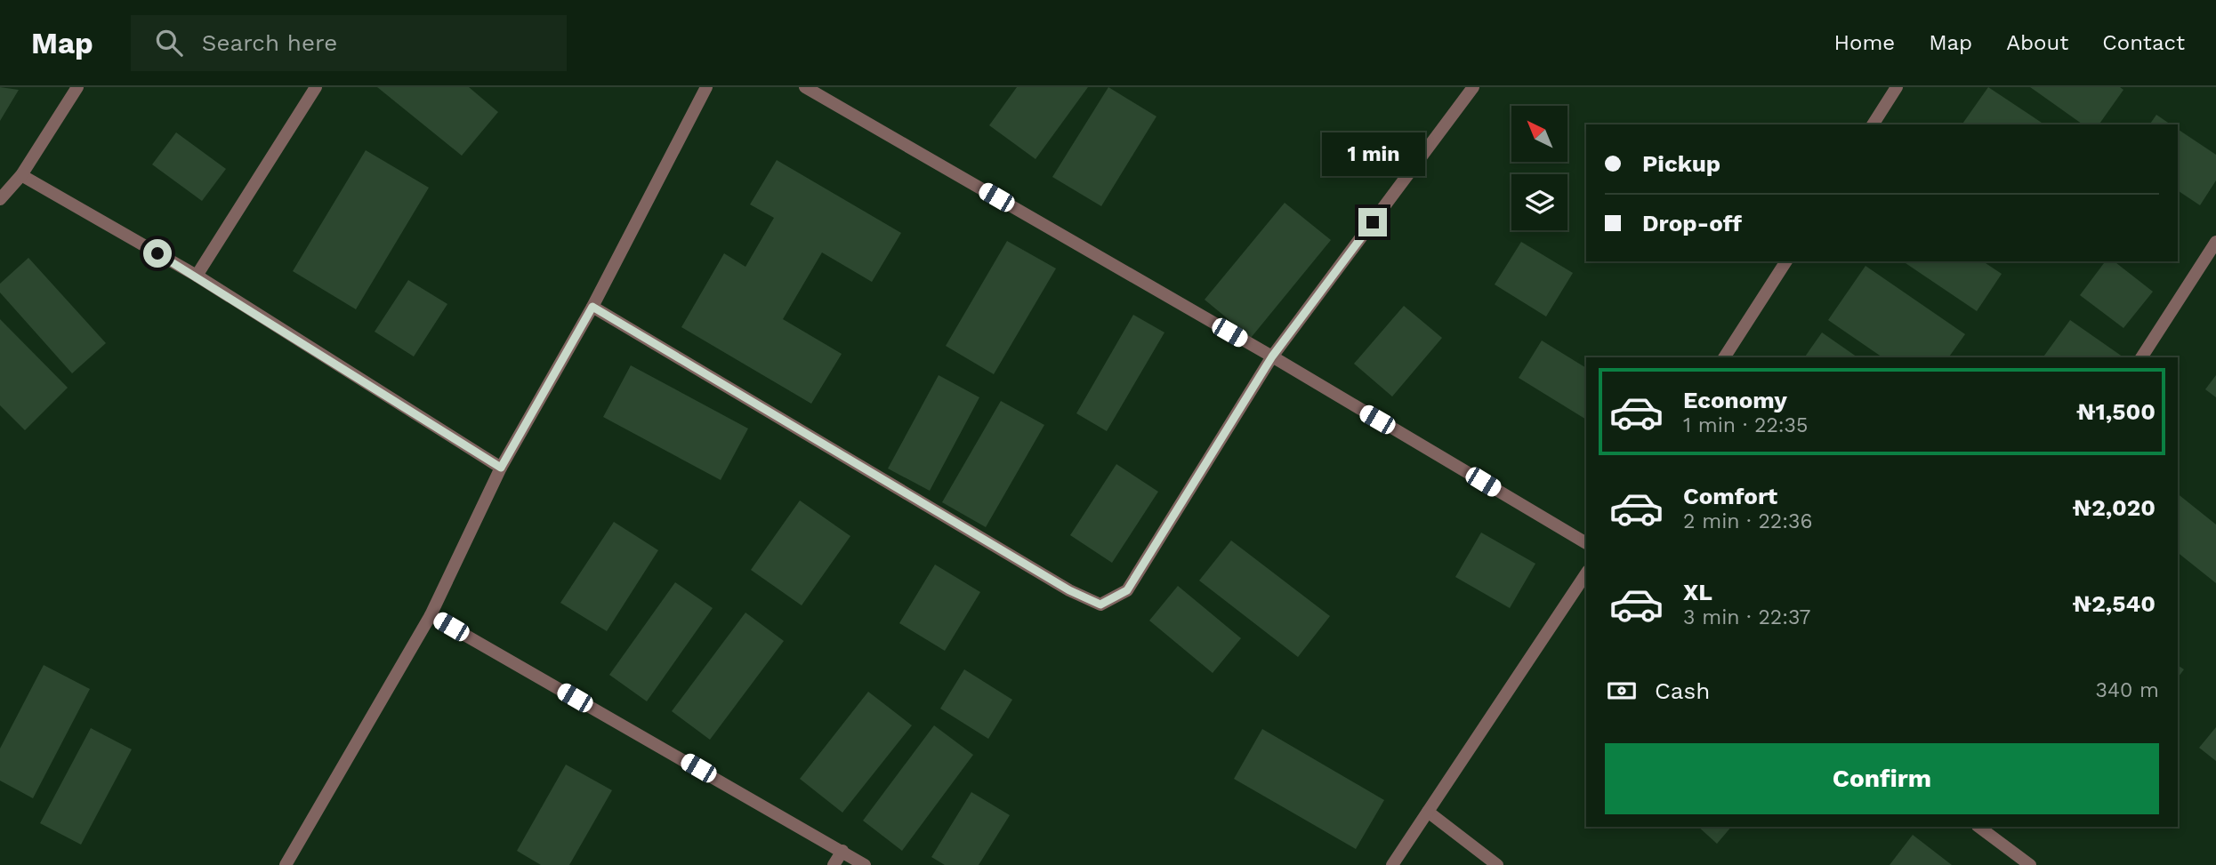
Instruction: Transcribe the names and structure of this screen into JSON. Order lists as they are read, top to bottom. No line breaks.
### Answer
{"north":"top left","page":{"header":"Map","search":"Search here","nav":["Home","Map","About","Contact"],"banner":["Pickup","Drop-off"],"bubble":"1 min","list":[{"name":"Economy","note":"1 min · 22:35","value":"₦1,500"},{"name":"Comfort","note":"2 min · 22:36","value":"₦2,020"},{"name":"XL","note":"3 min · 22:37","value":"₦2,540"}],"pay":["Cash","340 m"],"buttons":"Confirm"}}
